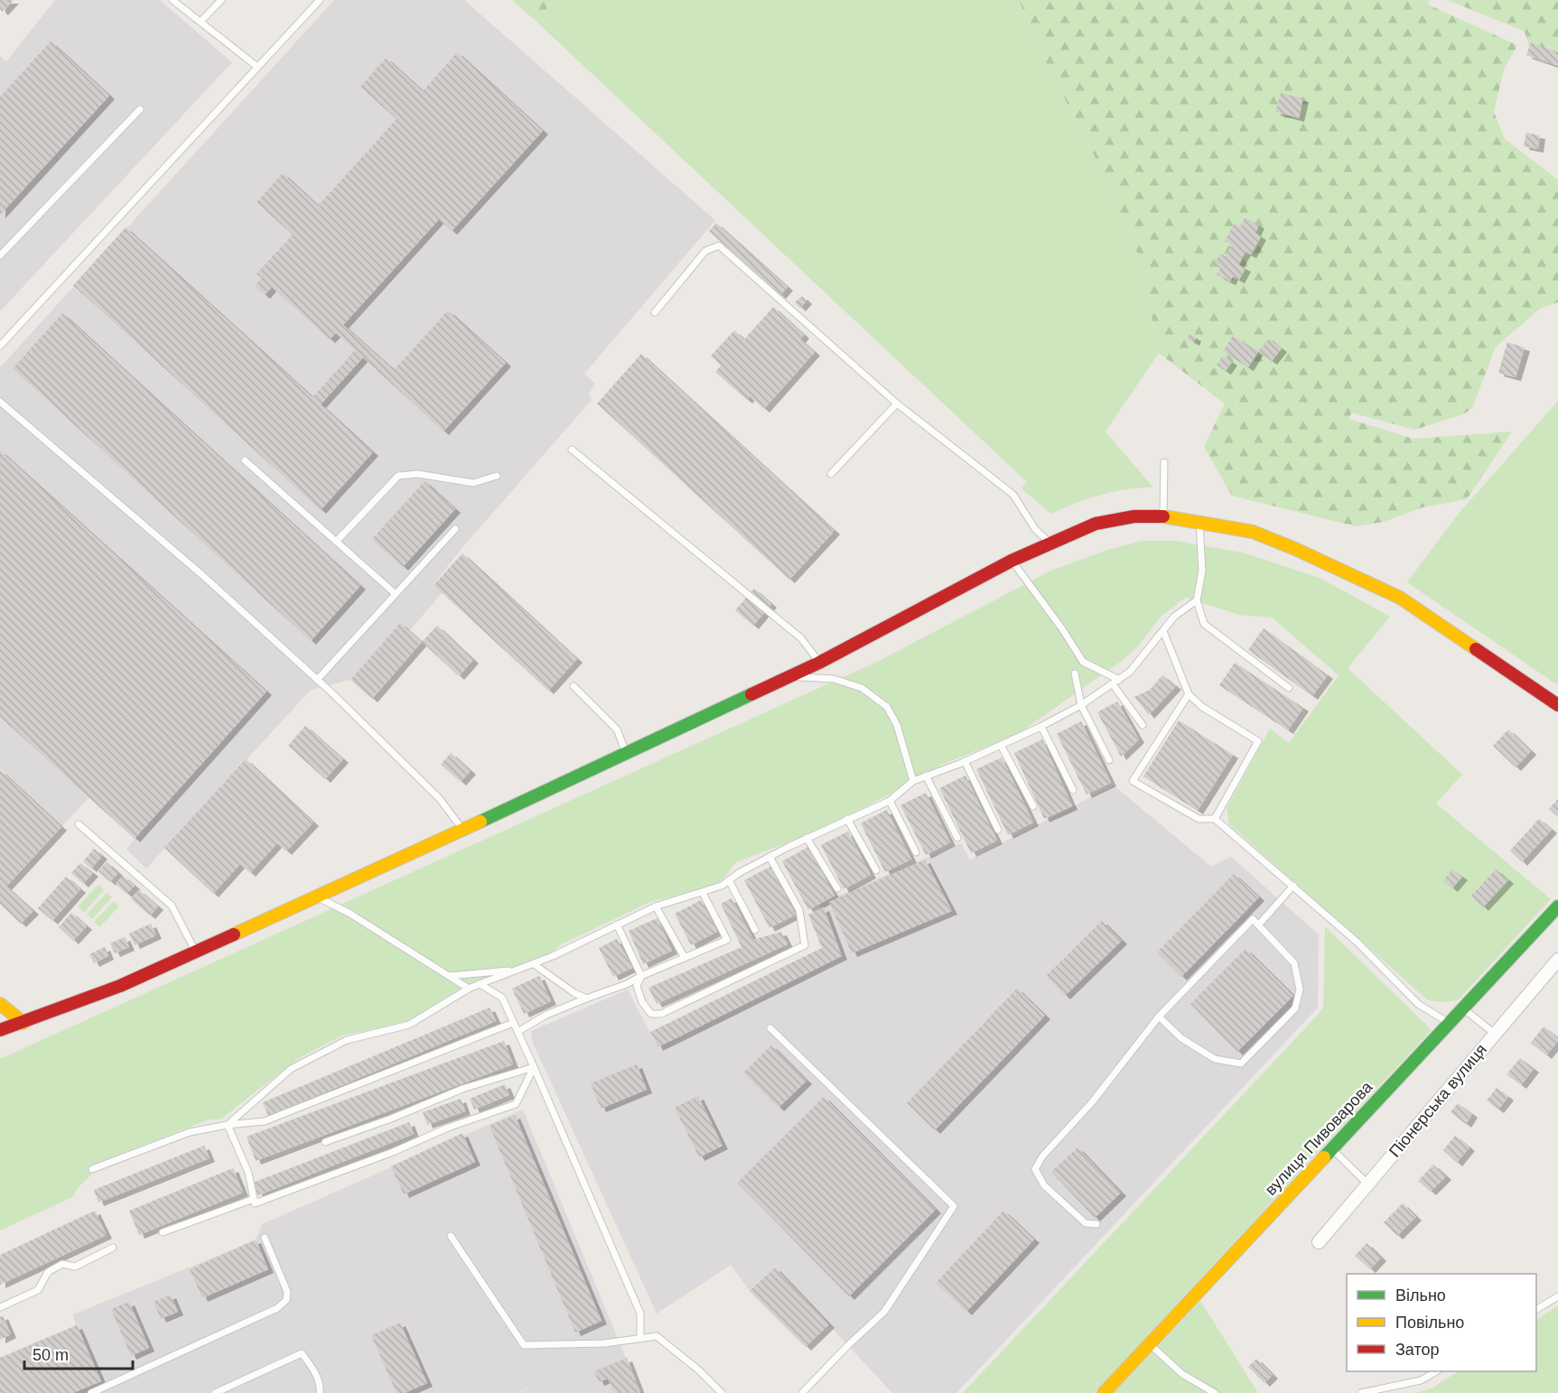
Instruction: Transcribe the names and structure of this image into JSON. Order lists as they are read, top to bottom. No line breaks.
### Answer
{"streets":{"street":["Піонерська вулиця","вулиця Пивоварова"]},"legend":["Вільно","Повільно","Затор"],"scale_bar":"50 m"}
